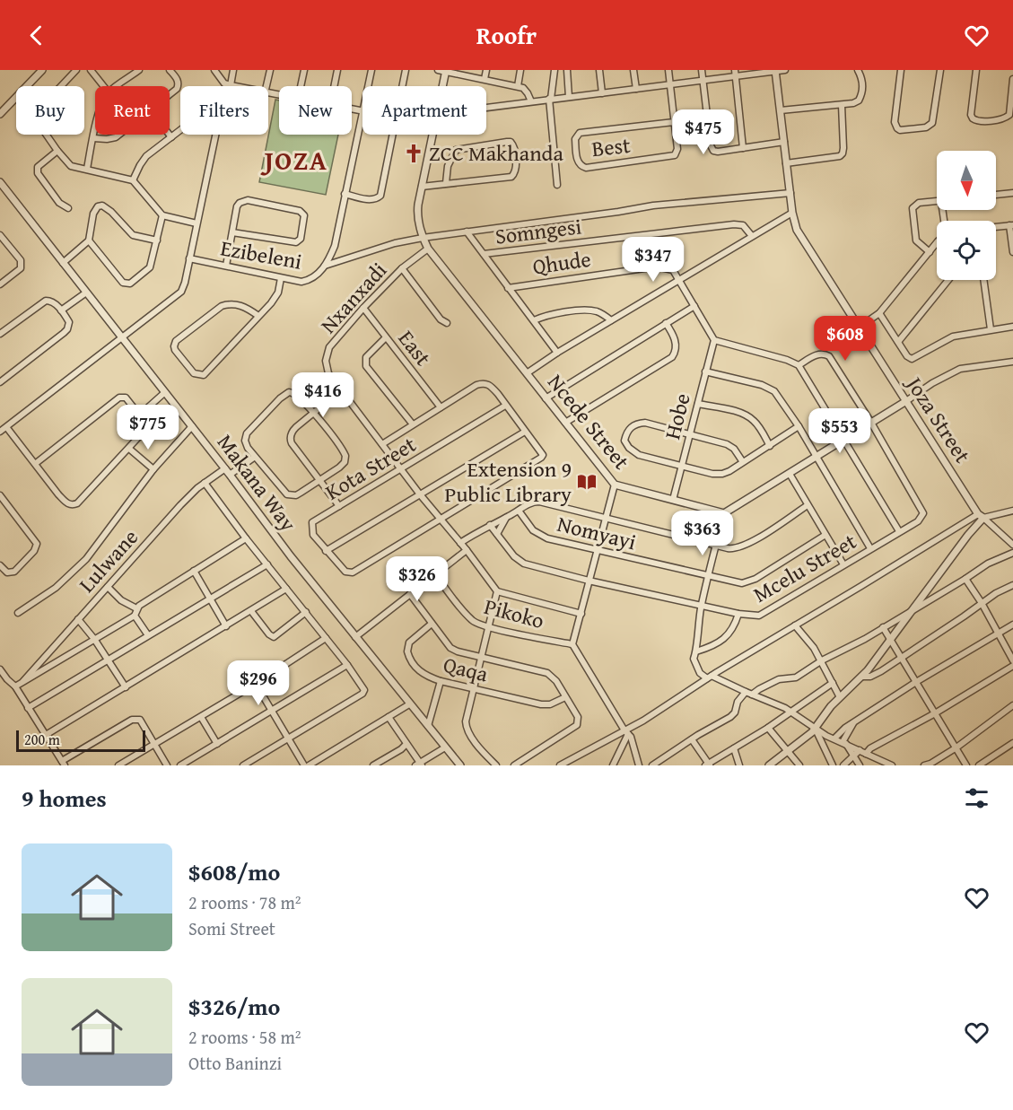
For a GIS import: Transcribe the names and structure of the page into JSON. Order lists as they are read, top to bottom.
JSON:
{
  "streets": {
    "street": [
      "Best",
      "Somngesi",
      "Ezibeleni",
      "Qhude",
      "Nxanxadi",
      "East",
      "Hobe",
      "Joza Street",
      "Ncede Street",
      "Kota Street",
      "Makana Way",
      "Nomyayi",
      "Lulwane",
      "Mcelu Street",
      "Pikoko",
      "Qaqa"
    ]
  },
  "crossings": [
    ["Nxanxadi", "East"],
    ["Nxanxadi", "Ncede Street"],
    ["Nxanxadi", "Kota Street"],
    ["Hobe", "Ncede Street"],
    ["Makana Way", "Lulwane"]
  ],
  "districts": ["JOZA"],
  "places": {
    "church": ["ZCC Makhanda"],
    "library": ["Extension 9 Public Library"]
  },
  "scale_bar": "200 m",
  "north": "bottom",
  "page": {
    "header": "Roofr",
    "chip": [
      "Buy",
      "Rent",
      "Filters",
      "New",
      "Apartment"
    ],
    "price": [
      "$475",
      "$347",
      "$608",
      "$416",
      "$775",
      "$553",
      "$363",
      "$326",
      "$296"
    ],
    "scale": "200 m",
    "heading": "9 homes",
    "list": [
      {
        "name": "$608/mo",
        "note": "2 rooms · 78 m² · Somi Street"
      },
      {
        "name": "$326/mo",
        "note": "2 rooms · 58 m² · Otto Baninzi"
      }
    ]
  }
}
